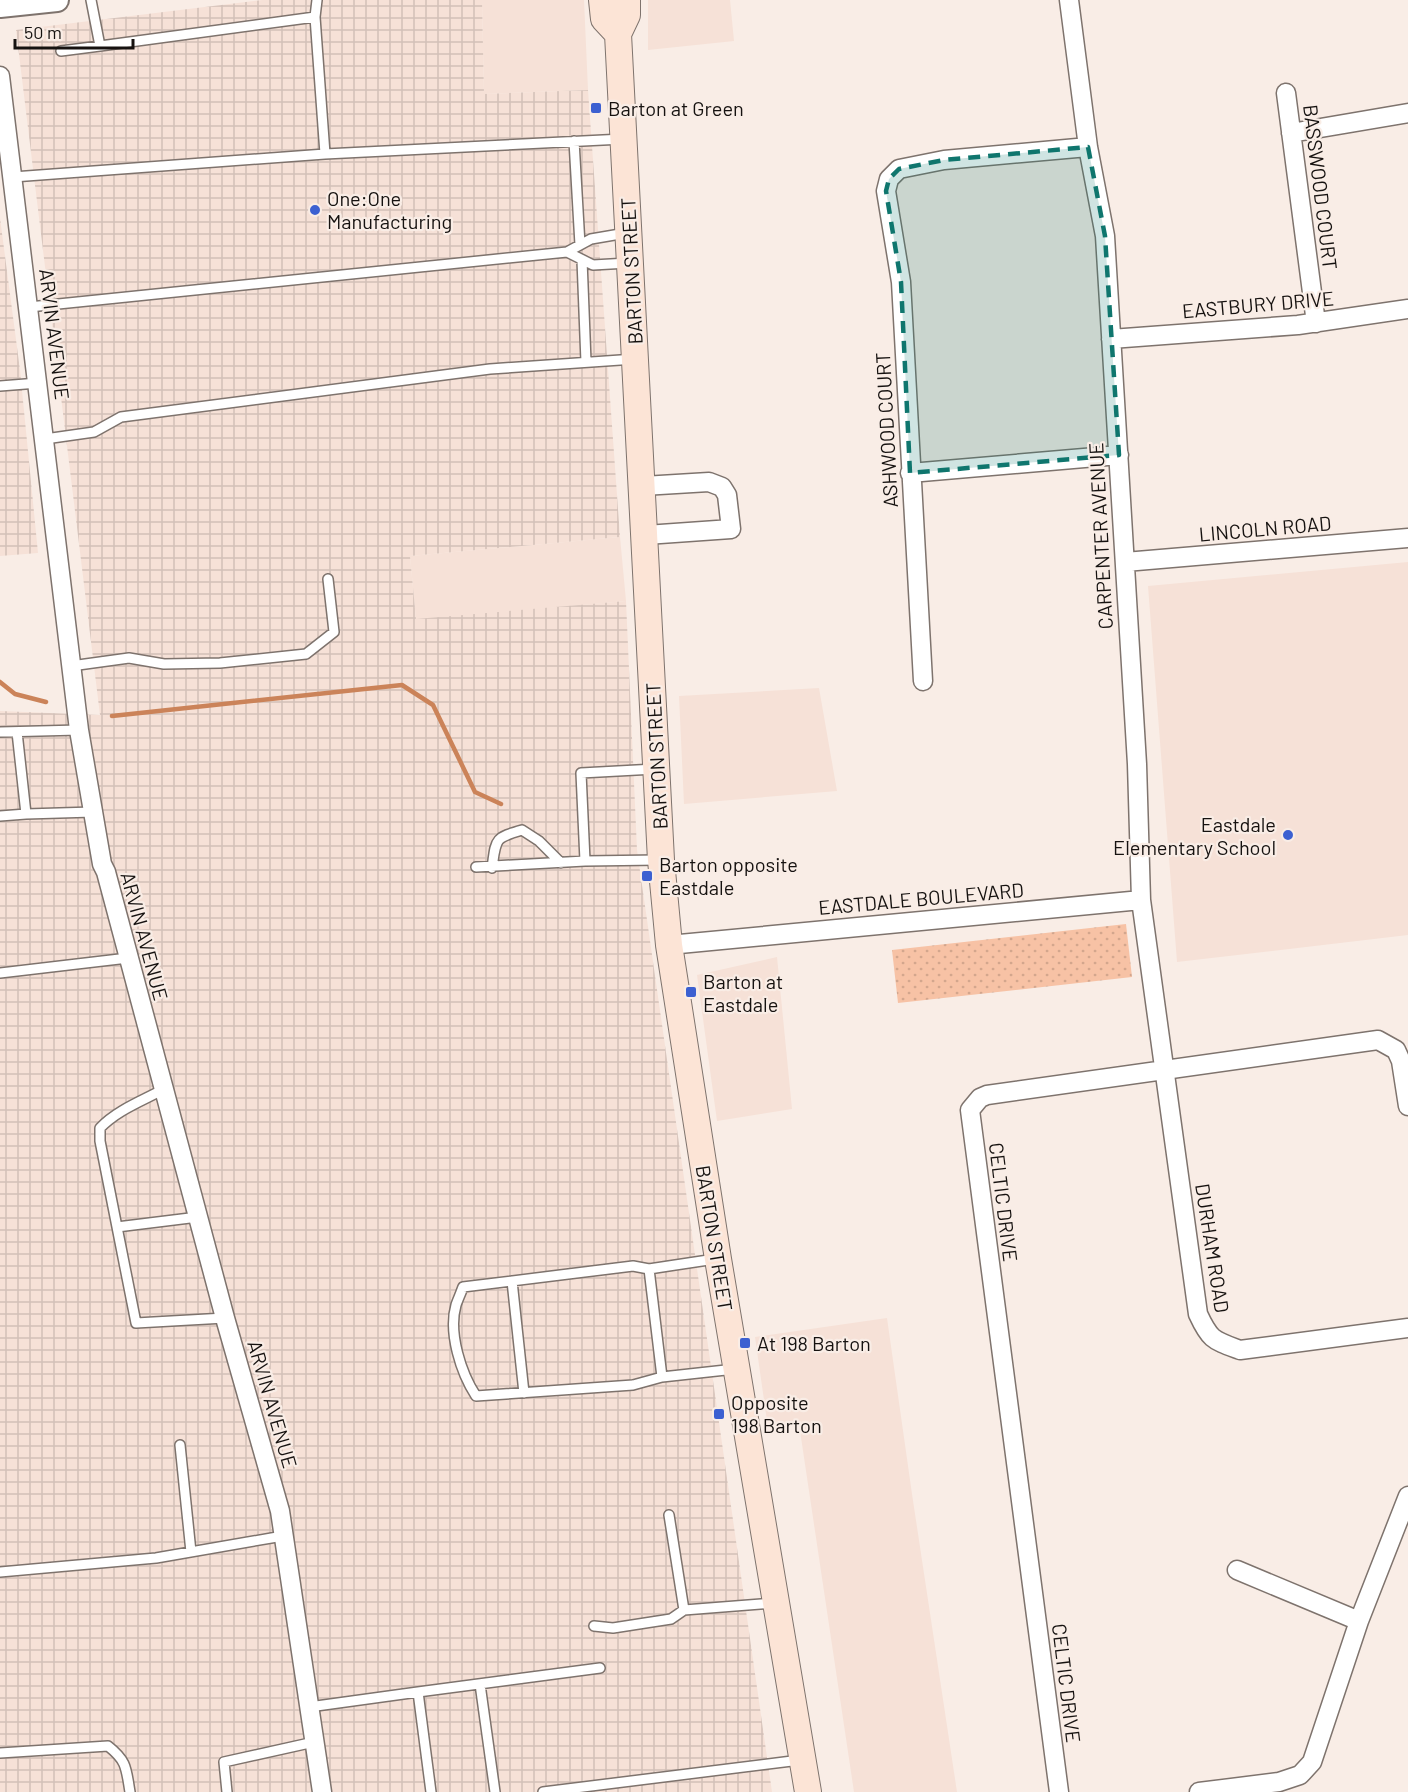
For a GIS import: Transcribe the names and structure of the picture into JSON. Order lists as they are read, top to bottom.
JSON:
{
  "streets": {
    "main road": ["BARTON STREET"],
    "street": [
      "BASSWOOD COURT",
      "EASTBURY DRIVE",
      "ARVIN AVENUE",
      "ASHWOOD COURT",
      "LINCOLN ROAD",
      "CARPENTER AVENUE",
      "EASTDALE BOULEVARD",
      "CELTIC DRIVE",
      "DURHAM ROAD"
    ]
  },
  "crossings": [
    ["BASSWOOD COURT", "EASTBURY DRIVE"],
    ["BARTON STREET", "EASTDALE BOULEVARD"],
    ["EASTBURY DRIVE", "CARPENTER AVENUE"],
    ["ASHWOOD COURT", "CARPENTER AVENUE"],
    ["LINCOLN ROAD", "CARPENTER AVENUE"],
    ["CARPENTER AVENUE", "EASTDALE BOULEVARD"],
    ["CARPENTER AVENUE", "CELTIC DRIVE"],
    ["CARPENTER AVENUE", "DURHAM ROAD"],
    ["CELTIC DRIVE", "DURHAM ROAD"]
  ],
  "places": {
    "transit": [
      "Barton at Green",
      "Barton opposite Eastdale",
      "Barton at Eastdale",
      "At 198 Barton",
      "Opposite 198 Barton"
    ],
    "other": ["One:One Manufacturing", "Eastdale Elementary School"]
  },
  "scale_bar": "50 m"
}
